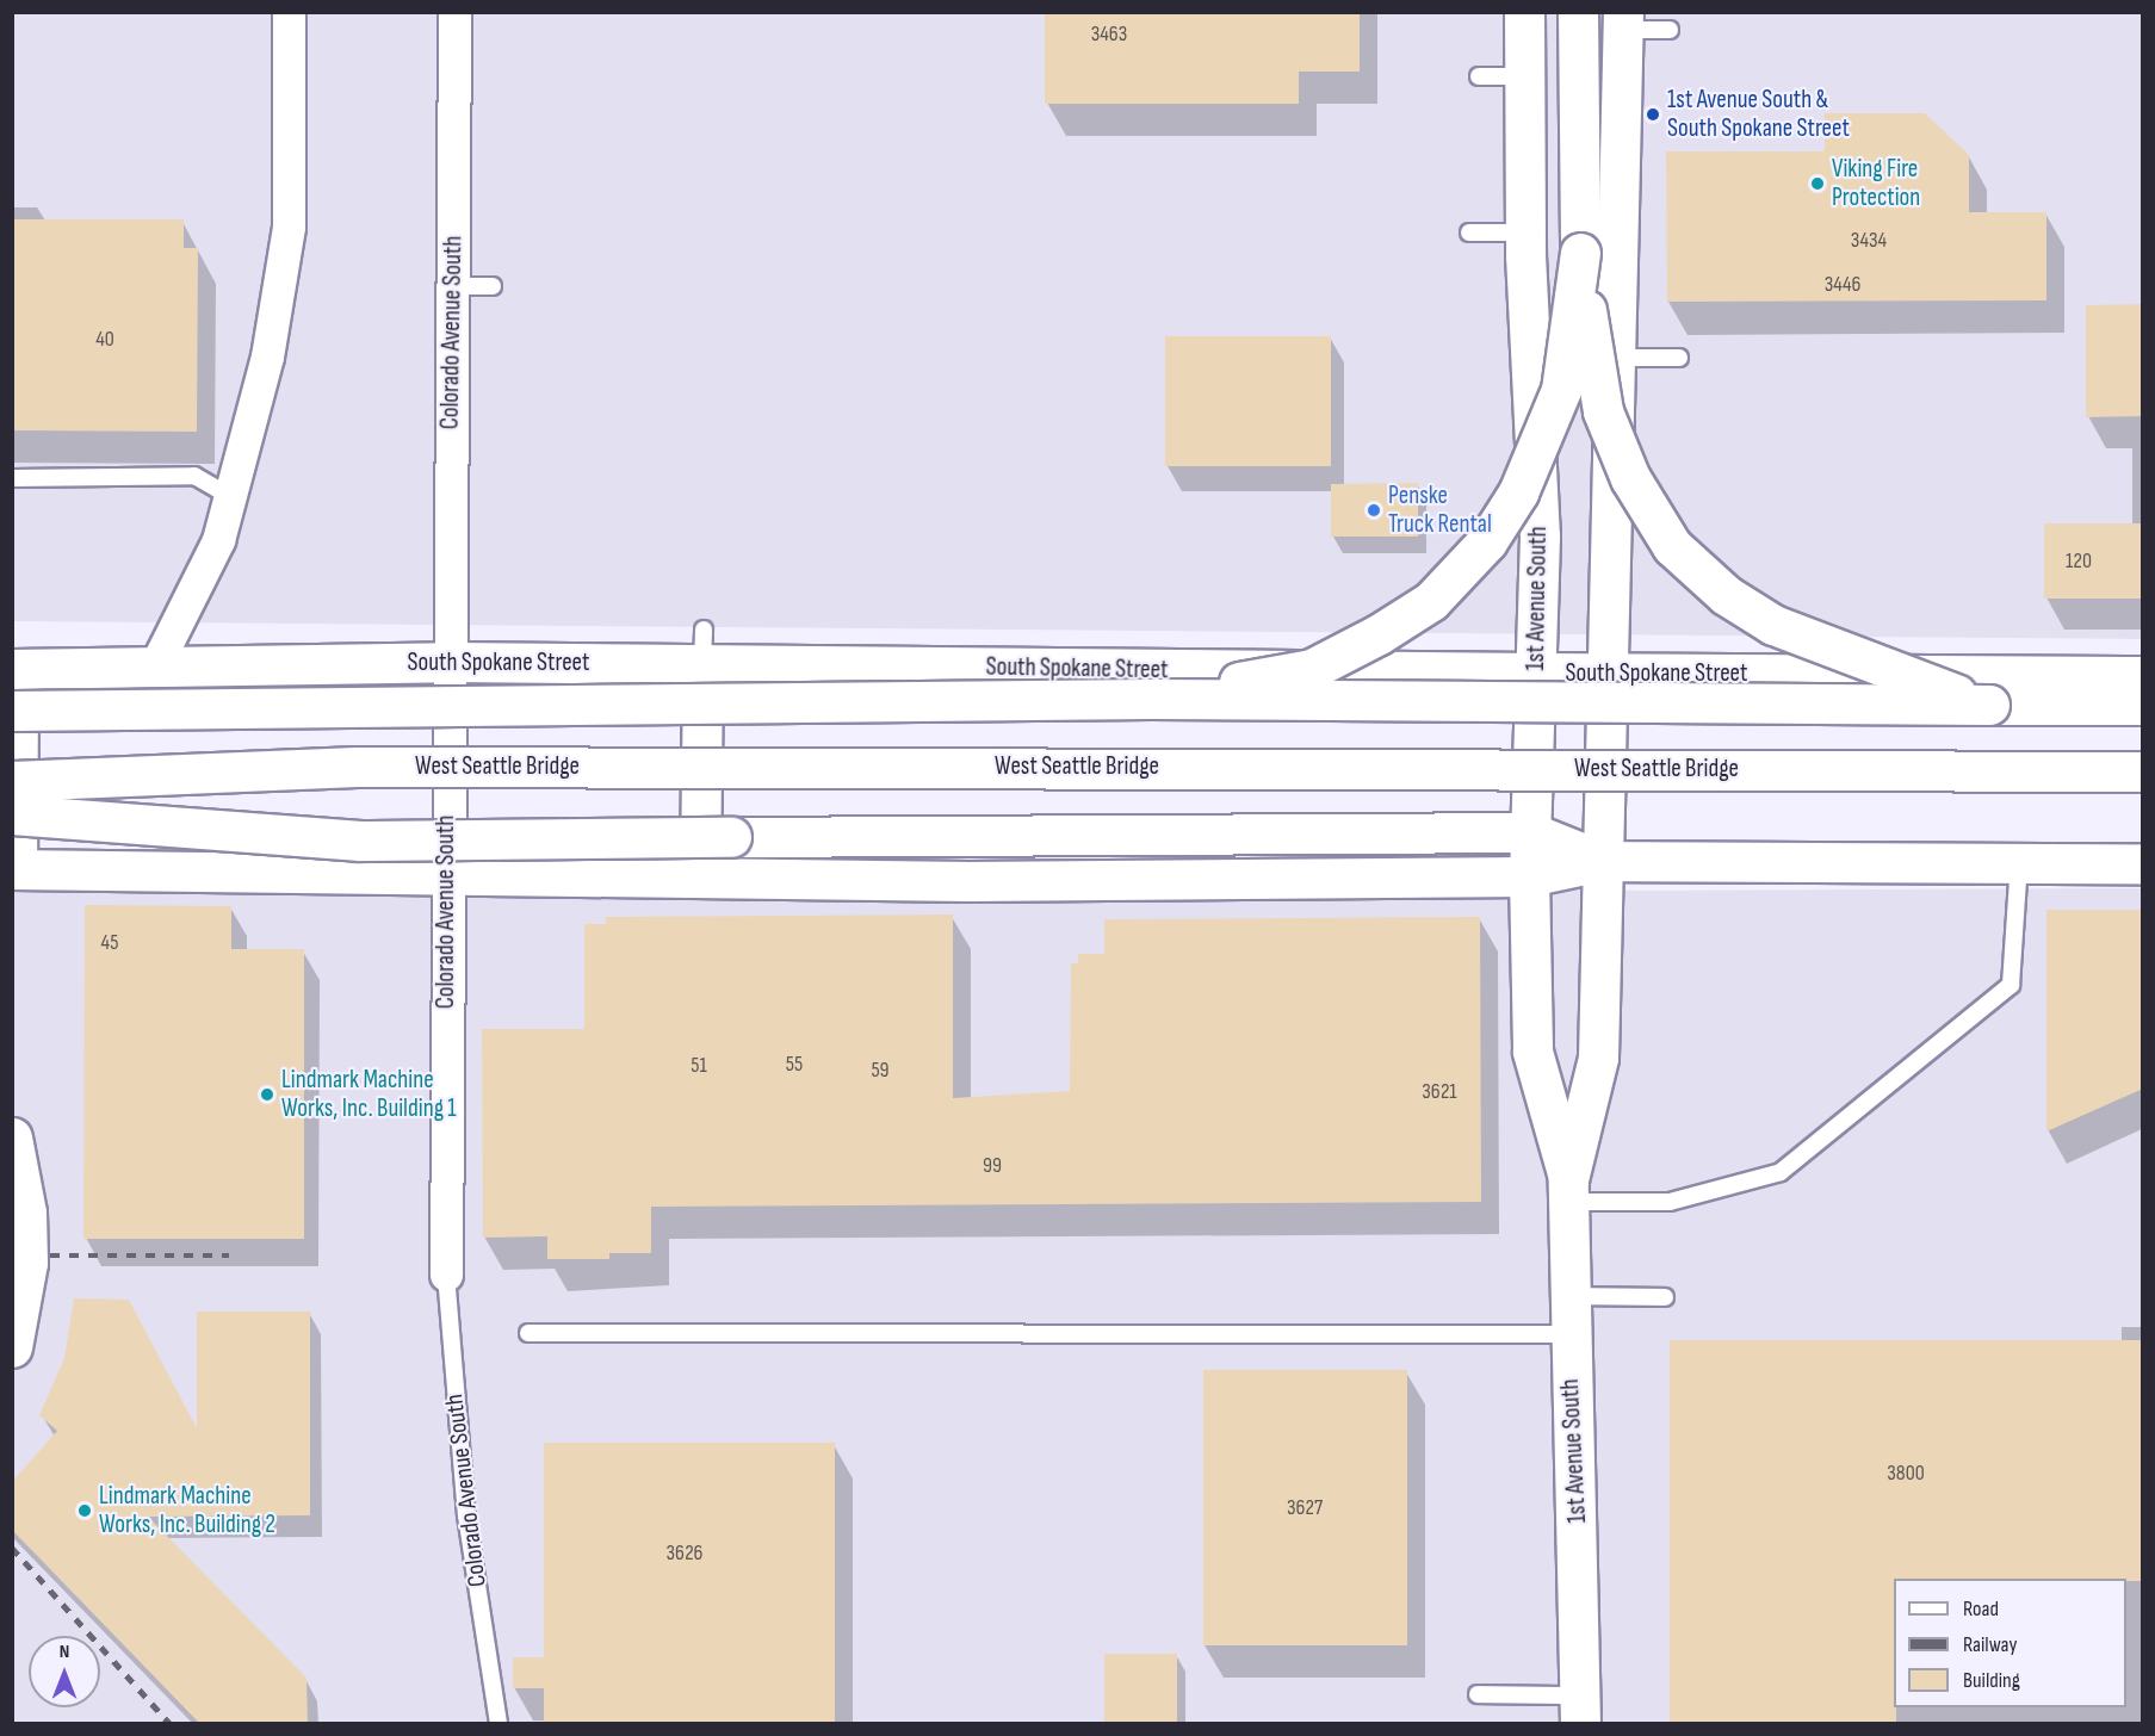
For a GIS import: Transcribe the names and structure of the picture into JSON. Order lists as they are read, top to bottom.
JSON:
{
  "streets": {
    "main road": ["1st Avenue South", "South Spokane Street", "West Seattle Bridge"],
    "street": ["Colorado Avenue South"]
  },
  "crossings": [
    ["Colorado Avenue South", "South Spokane Street"],
    ["1st Avenue South", "South Spokane Street"]
  ],
  "places": [
    "1st Avenue South & South Spokane Street",
    "Viking Fire Protection",
    "Penske Truck Rental",
    "Lindmark Machine Works, Inc. Building 1",
    "Lindmark Machine Works, Inc. Building 2"
  ],
  "house_numbers": [
    "3463",
    "3434",
    "3446",
    "40",
    "120",
    "45",
    "55",
    "51",
    "59",
    "3621",
    "99",
    "3800",
    "3627",
    "3626"
  ],
  "legend": ["Road", "Railway", "Building"],
  "north": "top"
}
